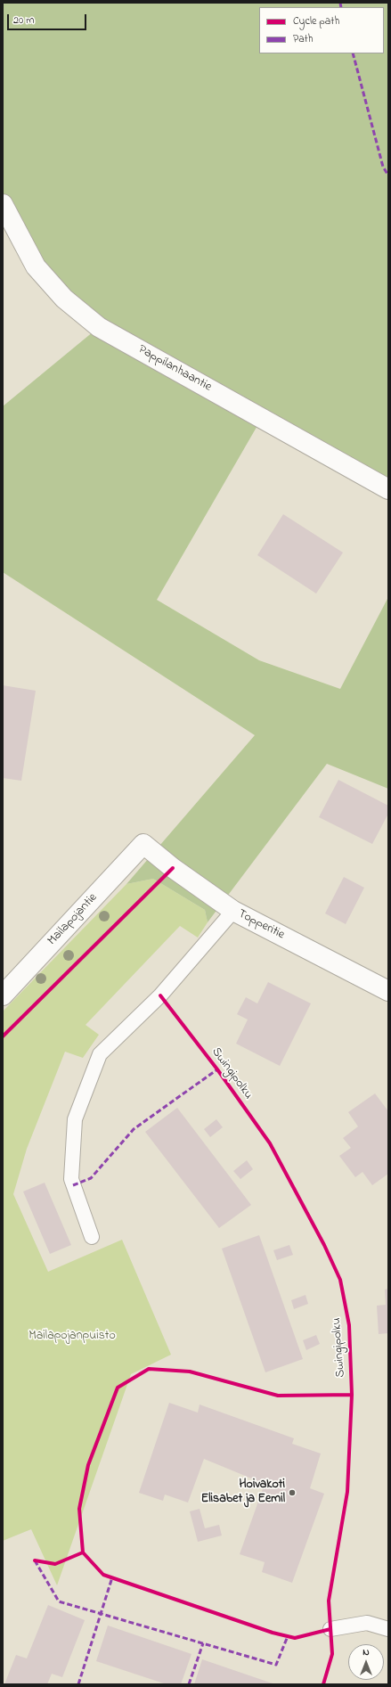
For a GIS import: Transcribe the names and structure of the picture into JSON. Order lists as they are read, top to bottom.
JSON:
{
  "streets": {
    "street": ["Pappilanhaantie", "Mailapojantie", "Topperitie"],
    "cycle path": ["Swingipolku"]
  },
  "crossings": [
    ["Mailapojantie", "Topperitie"]
  ],
  "parks": ["Mailapojanpuisto"],
  "places": ["Hoivakoti Elisabet ja Eemil"],
  "legend": ["Cycle path", "Path"],
  "scale_bar": "20 m",
  "north": "top"
}
